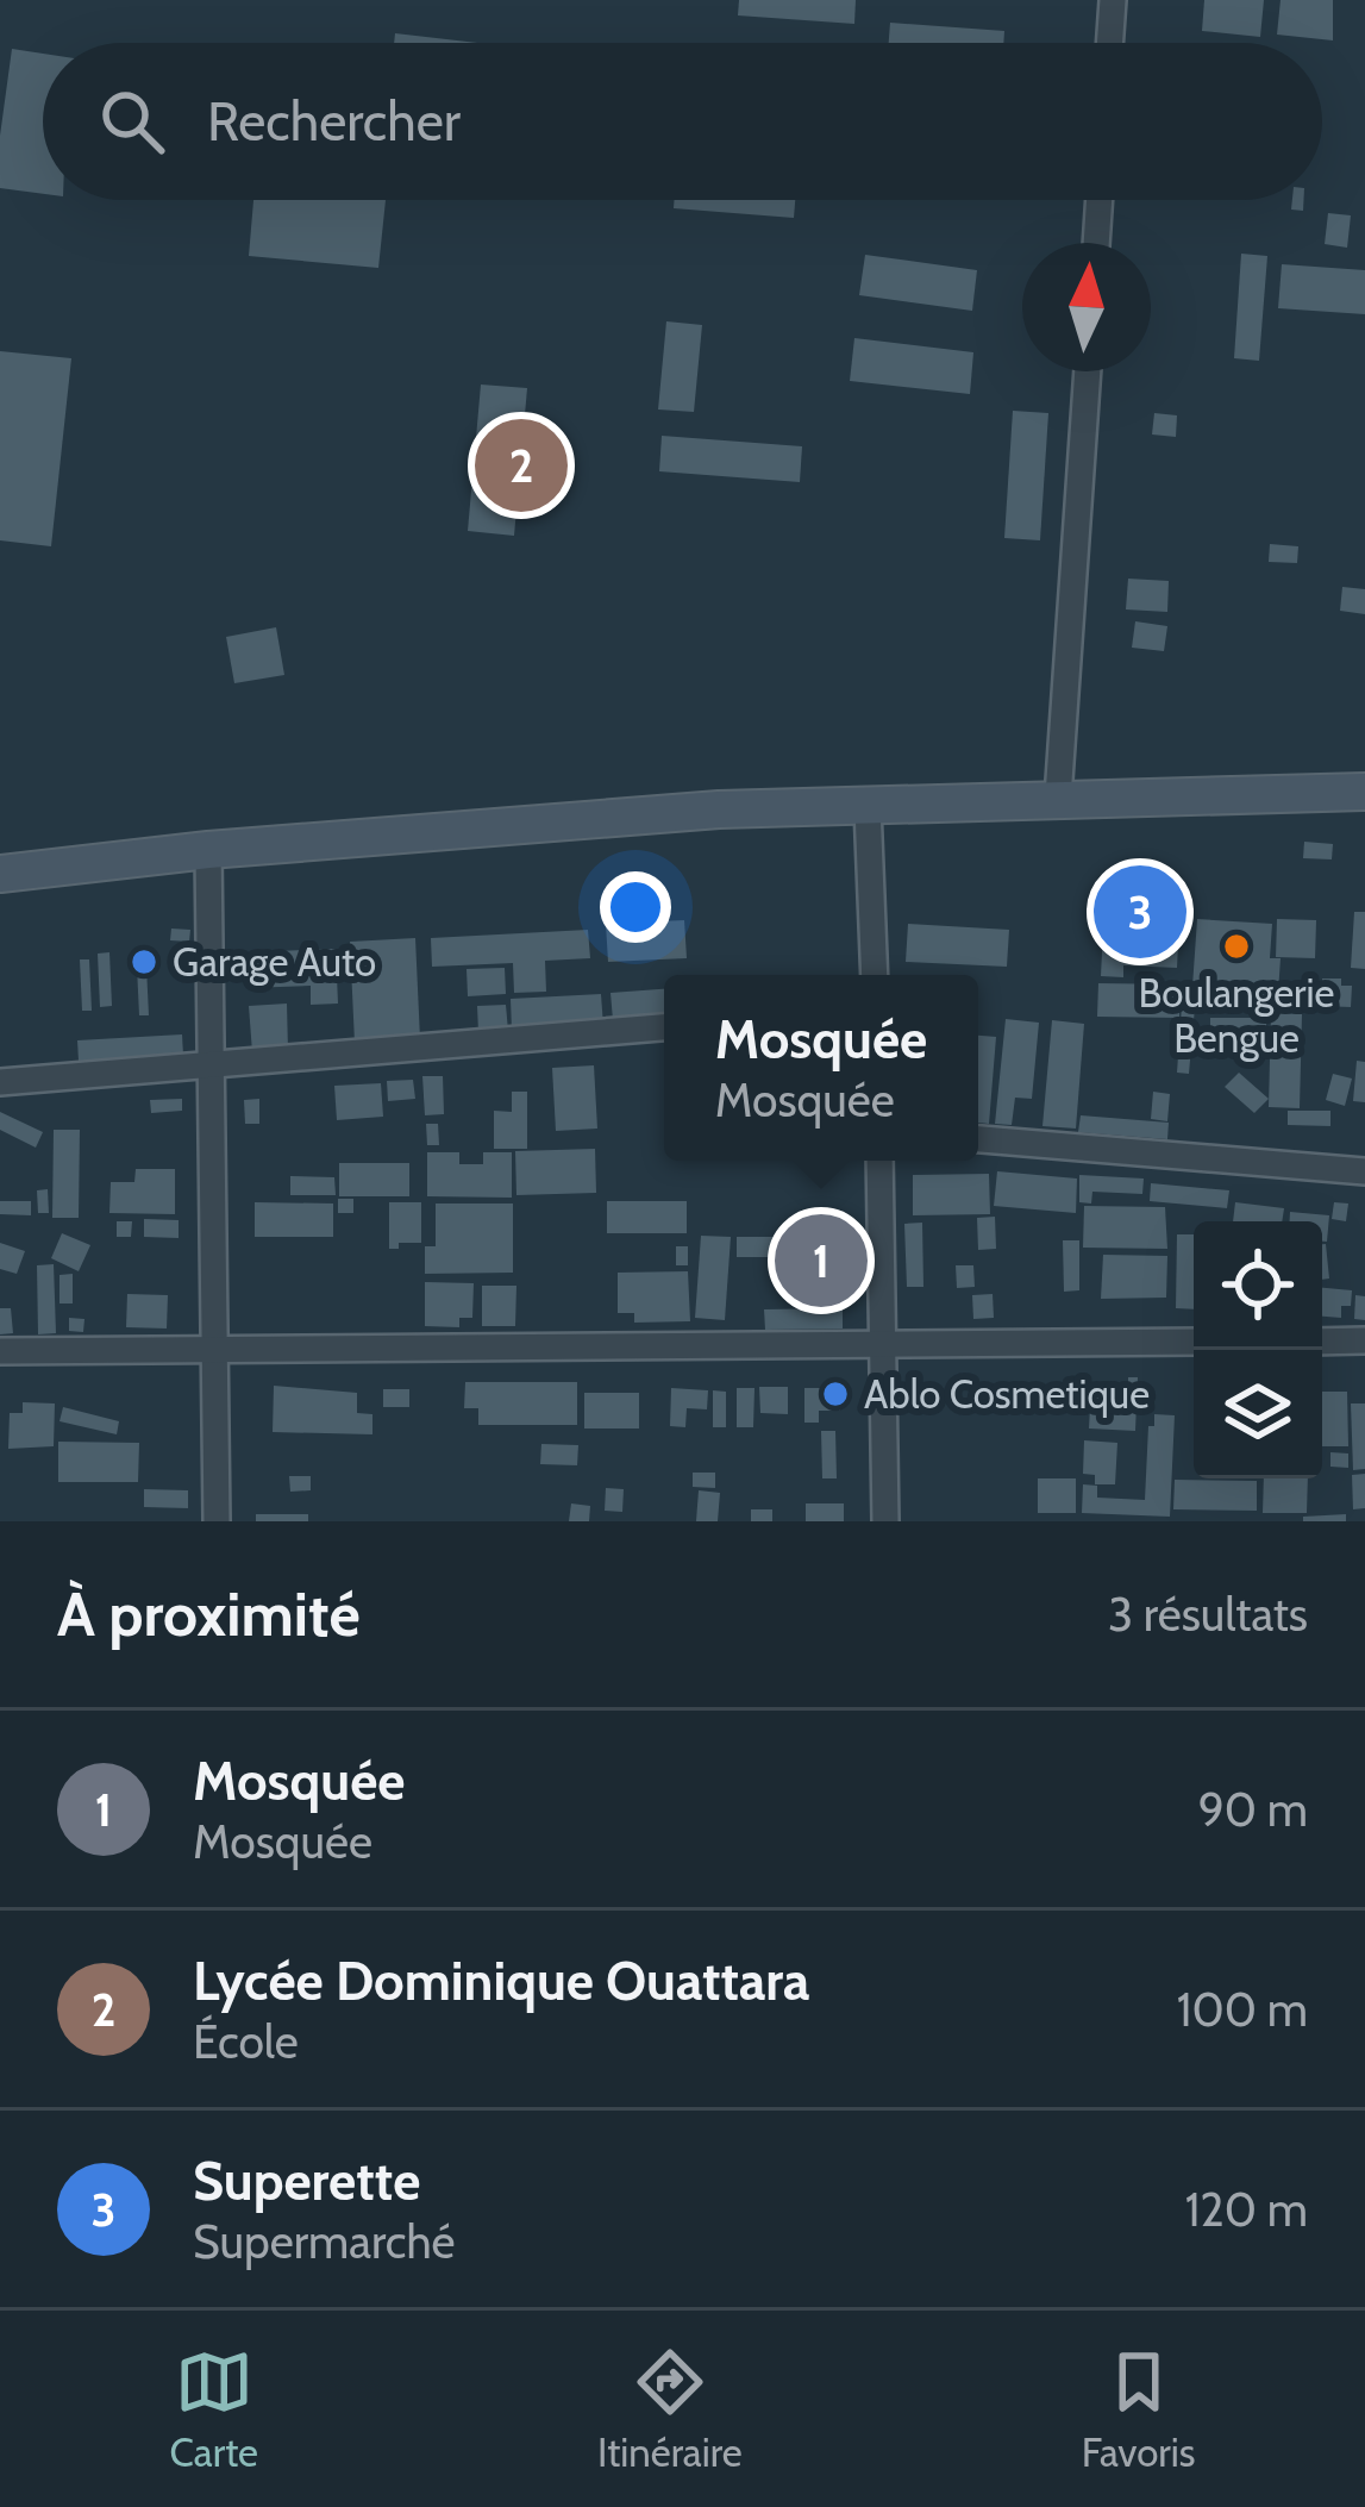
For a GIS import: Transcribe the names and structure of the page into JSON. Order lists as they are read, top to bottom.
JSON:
{
  "places": ["Boulangerie Bengue", "Garage Auto", "Ablo Cosmetique"],
  "north": "top",
  "page": {
    "search": "Rechercher",
    "pins": ["2", "3", "1"],
    "popup": ["Mosquée", "Mosquée"],
    "heading": ["À proximité", "3 résultats"],
    "list": [
      {
        "mark": "1",
        "name": "Mosquée",
        "note": "Mosquée",
        "value": "90 m"
      },
      {
        "mark": "2",
        "name": "Lycée Dominique Ouattara",
        "note": "École",
        "value": "100 m"
      },
      {
        "mark": "3",
        "name": "Superette",
        "note": "Supermarché",
        "value": "120 m"
      }
    ],
    "nav": ["Carte", "Itinéraire", "Favoris"]
  }
}
